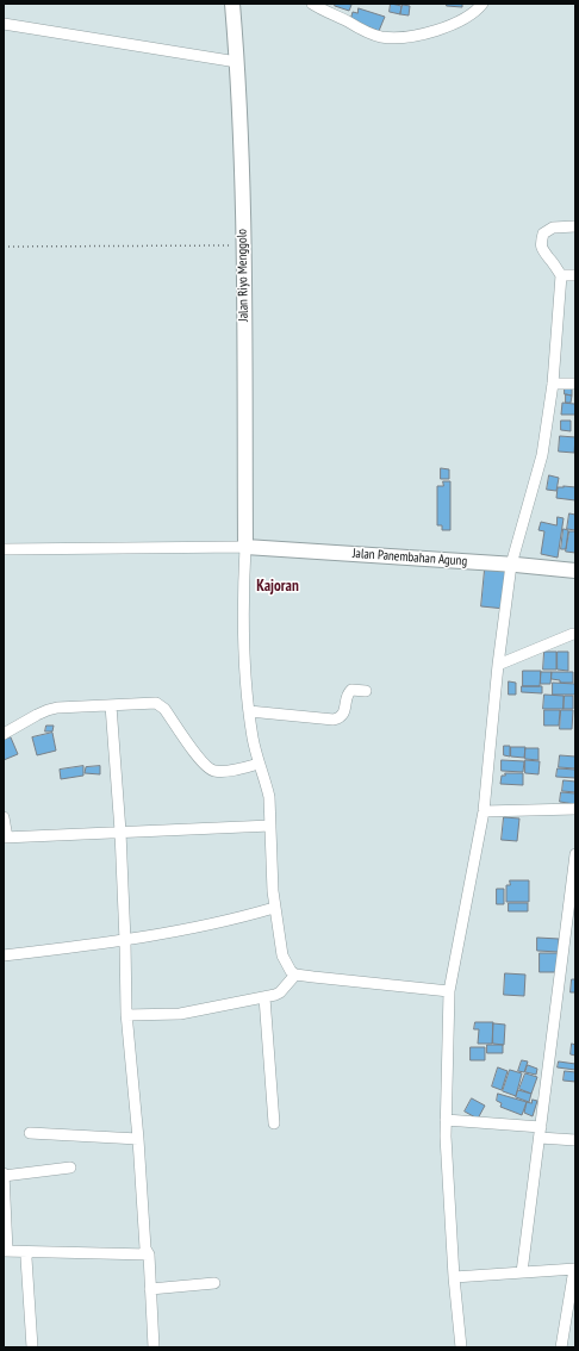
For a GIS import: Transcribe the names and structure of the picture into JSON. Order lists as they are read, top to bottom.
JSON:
{
  "streets": {
    "street": ["Jalan Riyo Menggolo", "Jalan Panembahan Agung"]
  },
  "crossings": [
    ["Jalan Riyo Menggolo", "Jalan Panembahan Agung"]
  ],
  "districts": ["Kajoran"]
}
